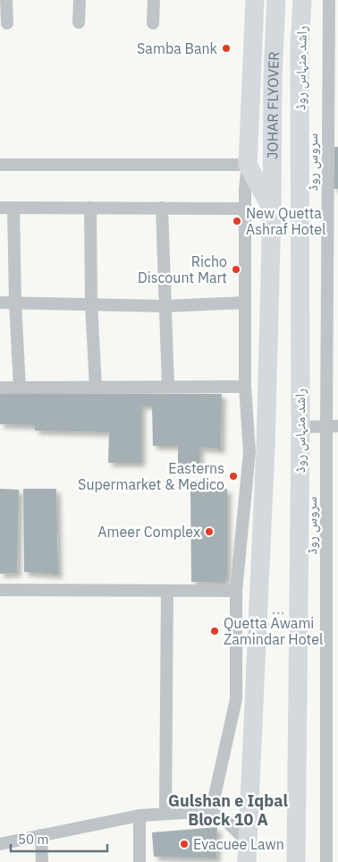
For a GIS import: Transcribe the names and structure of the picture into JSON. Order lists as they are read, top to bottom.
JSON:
{
  "streets": {
    "main road": ["راشد منہاس روڈ", "JOHAR FLYOVER"],
    "street": ["سروس روڈ"]
  },
  "districts": ["Gulshan e Iqbal Block 10 A"],
  "places": [
    "Samba Bank",
    "New Quetta Ashraf Hotel",
    "Richo Discount Mart",
    "Easterns Supermarket & Medico",
    "Ameer Complex",
    "Quetta Awami Zamindar Hotel",
    "Evacuee Lawn"
  ],
  "scale_bar": "50 m"
}
